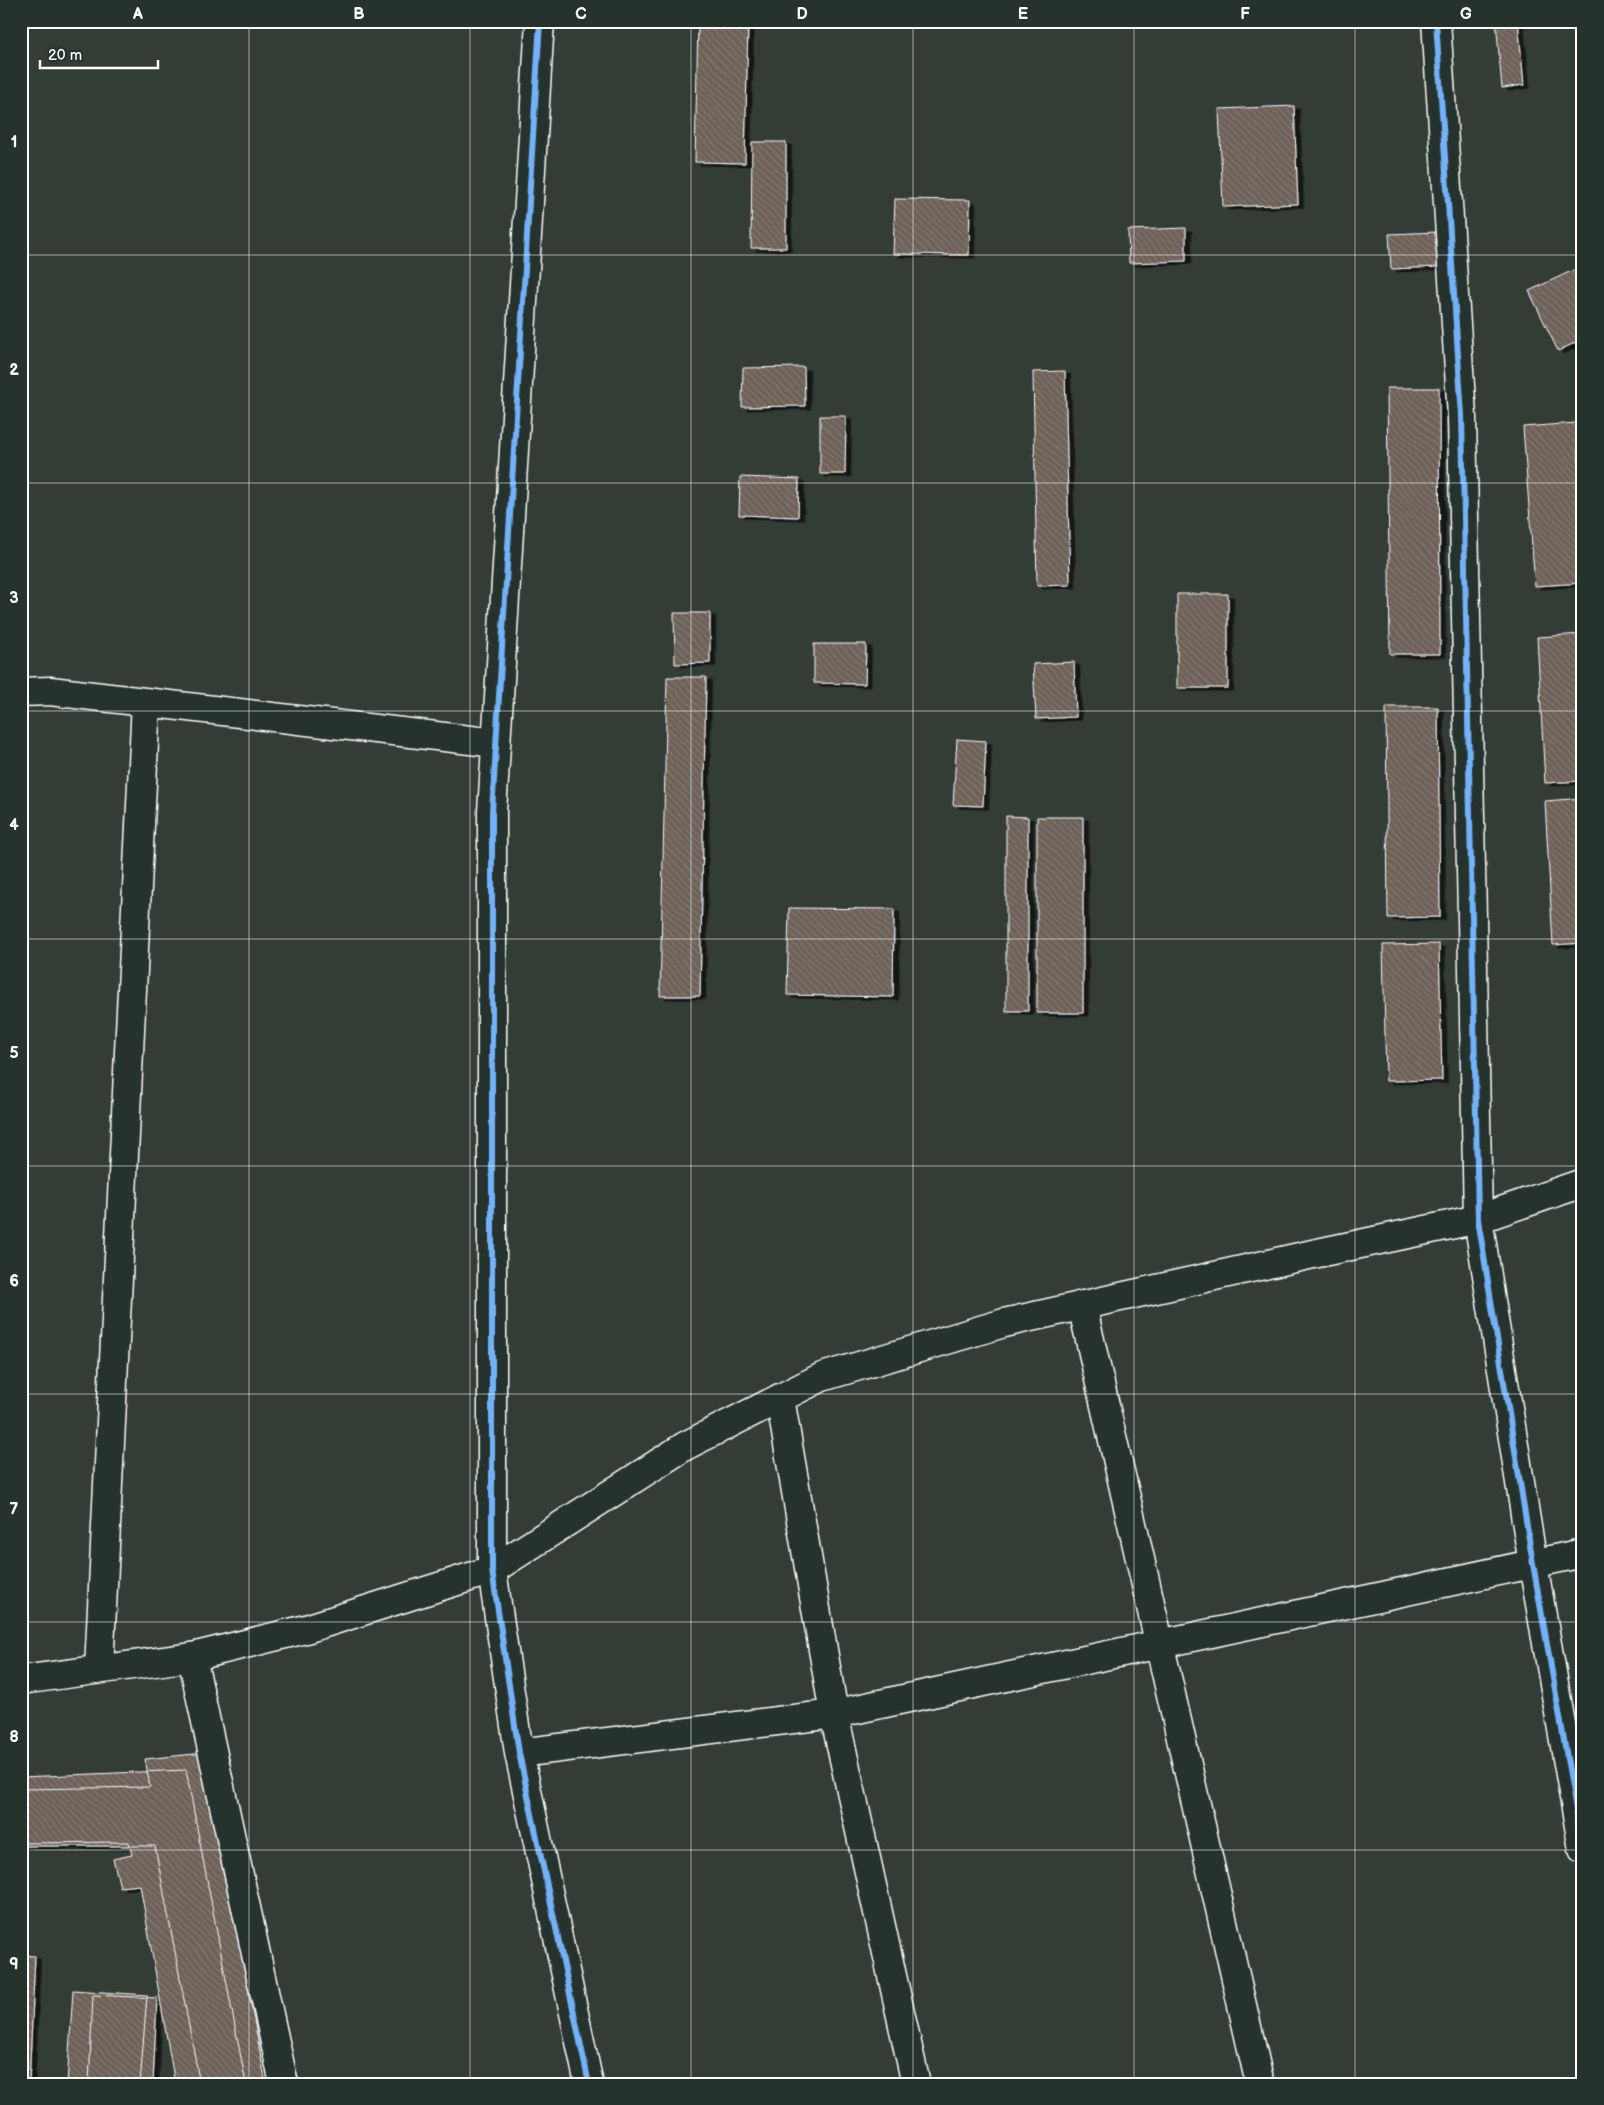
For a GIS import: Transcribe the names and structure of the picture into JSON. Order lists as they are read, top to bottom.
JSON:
{
  "scale_bar": "20 m",
  "grid": {
    "columns": [
      "A",
      "B",
      "C",
      "D",
      "E",
      "F",
      "G"
    ],
    "rows": [
      "1",
      "2",
      "3",
      "4",
      "5",
      "6",
      "7",
      "8",
      "9"
    ]
  }
}
